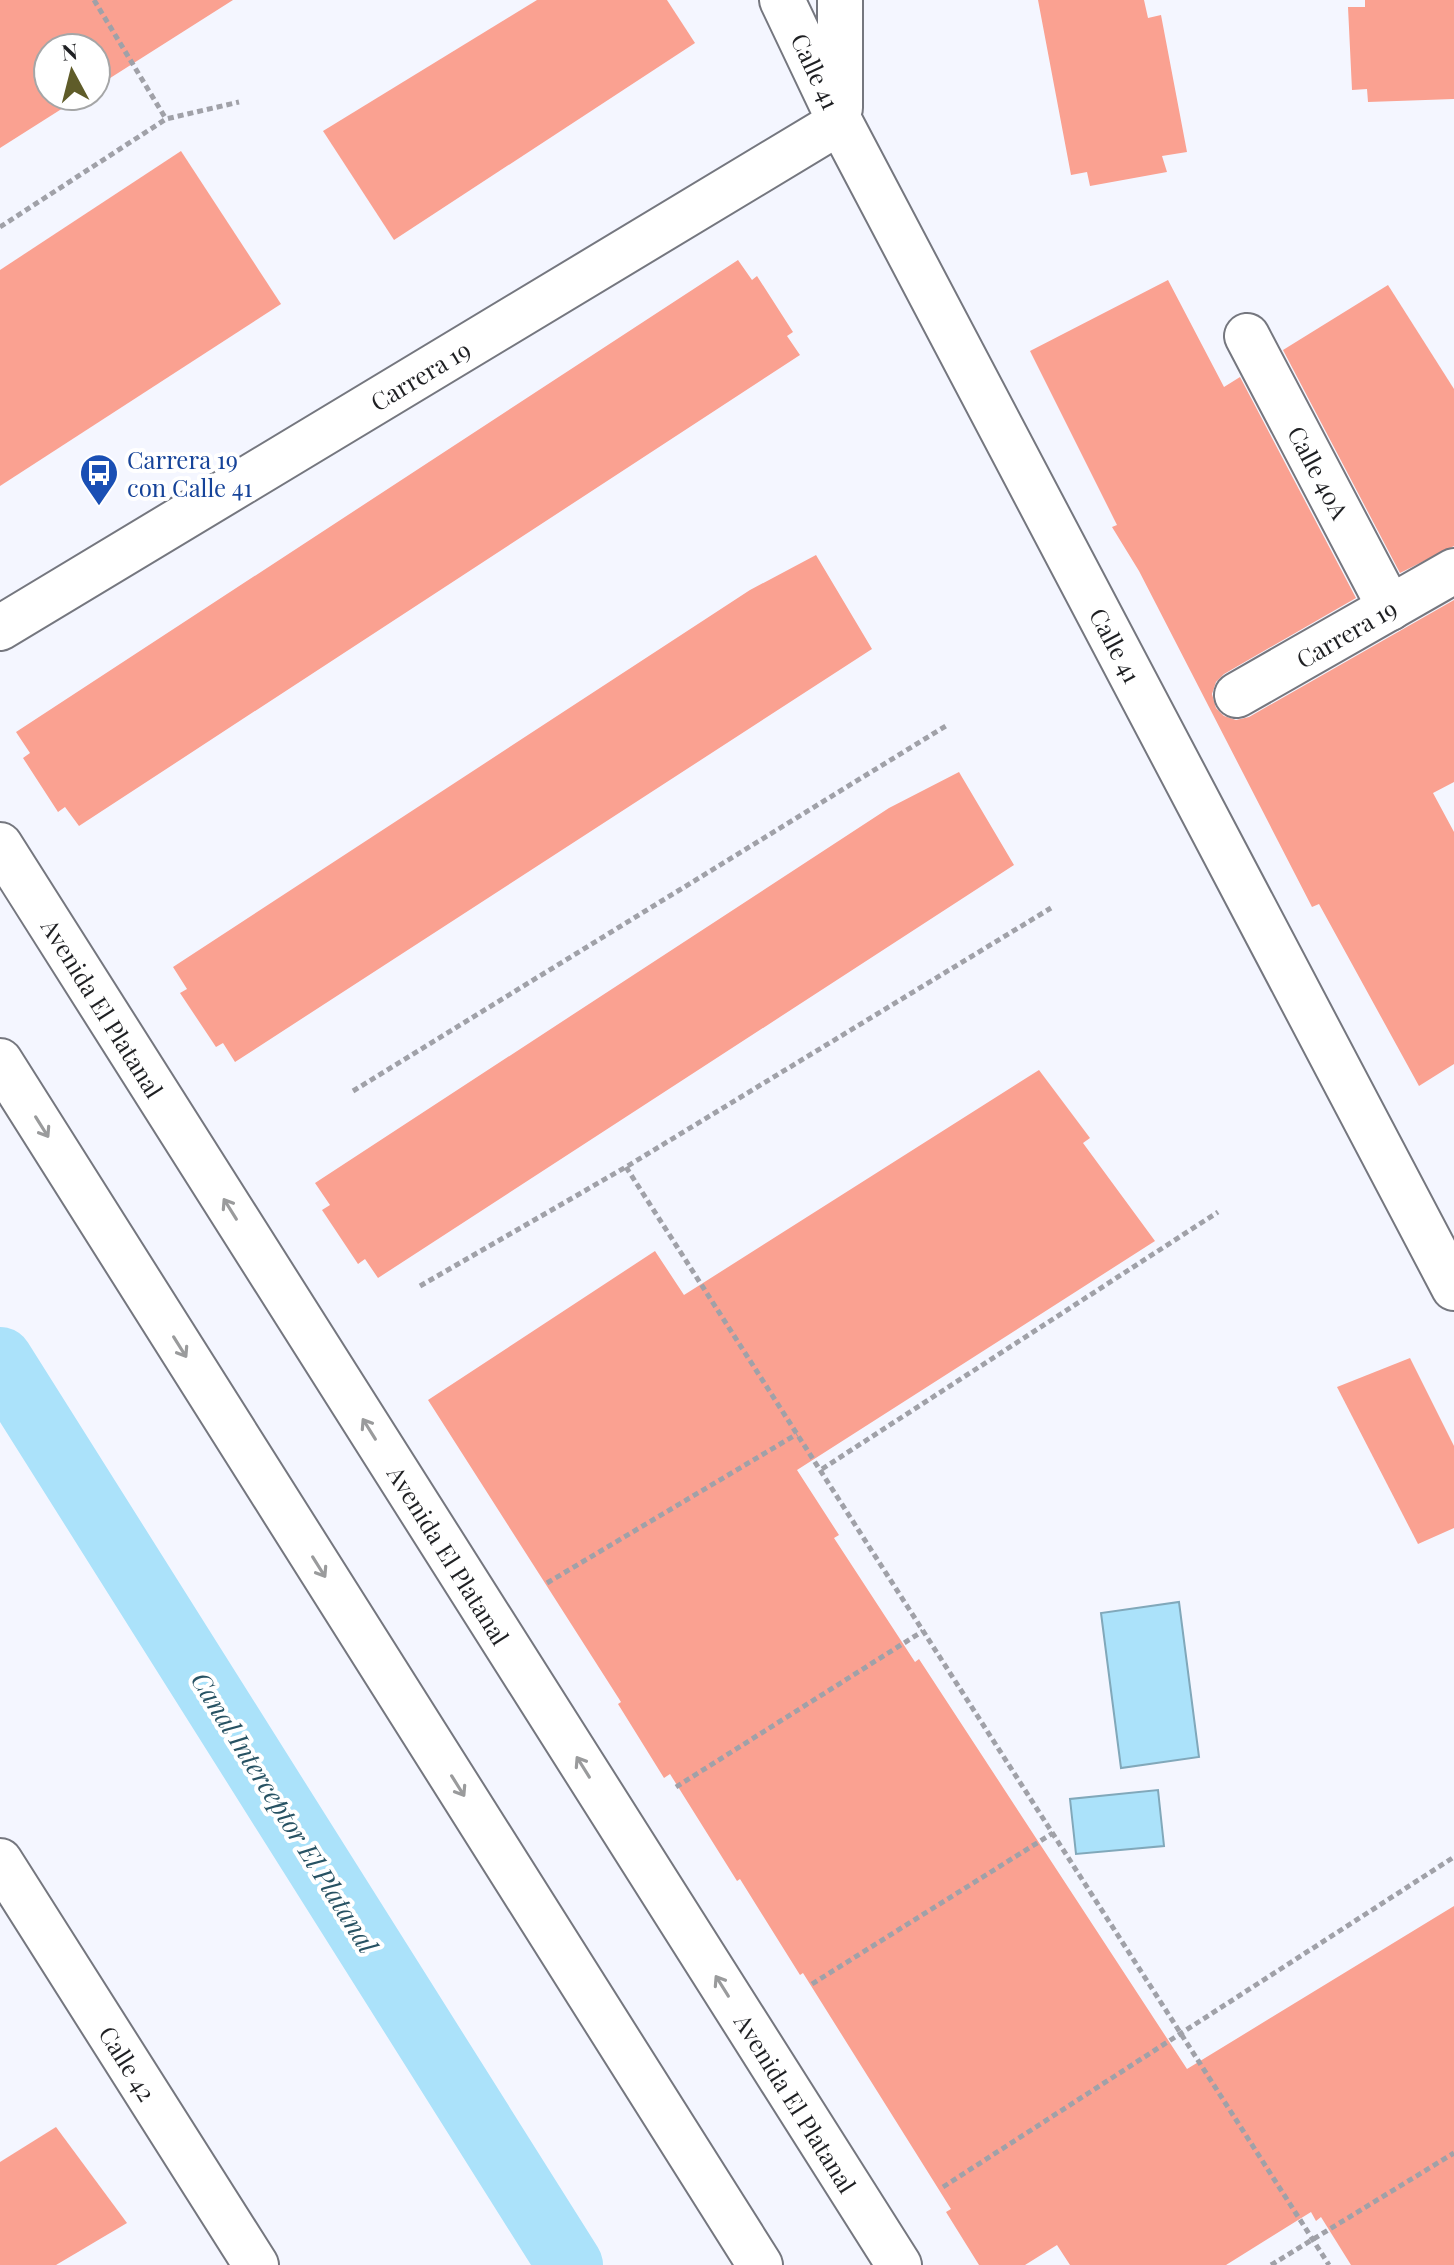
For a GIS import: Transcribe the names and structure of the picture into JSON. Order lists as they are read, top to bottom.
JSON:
{
  "streets": {
    "street": [
      "Calle 41",
      "Carrera 19",
      "Calle 40A",
      "Avenida El Platanal",
      "Calle 42"
    ]
  },
  "crossings": [
    ["Calle 41", "Carrera 19"],
    ["Carrera 19", "Calle 40A"]
  ],
  "water": ["Canal Interceptor El Platanal"],
  "places": {
    "bus stop": ["Carrera 19 con Calle 41"]
  },
  "north": "top"
}
